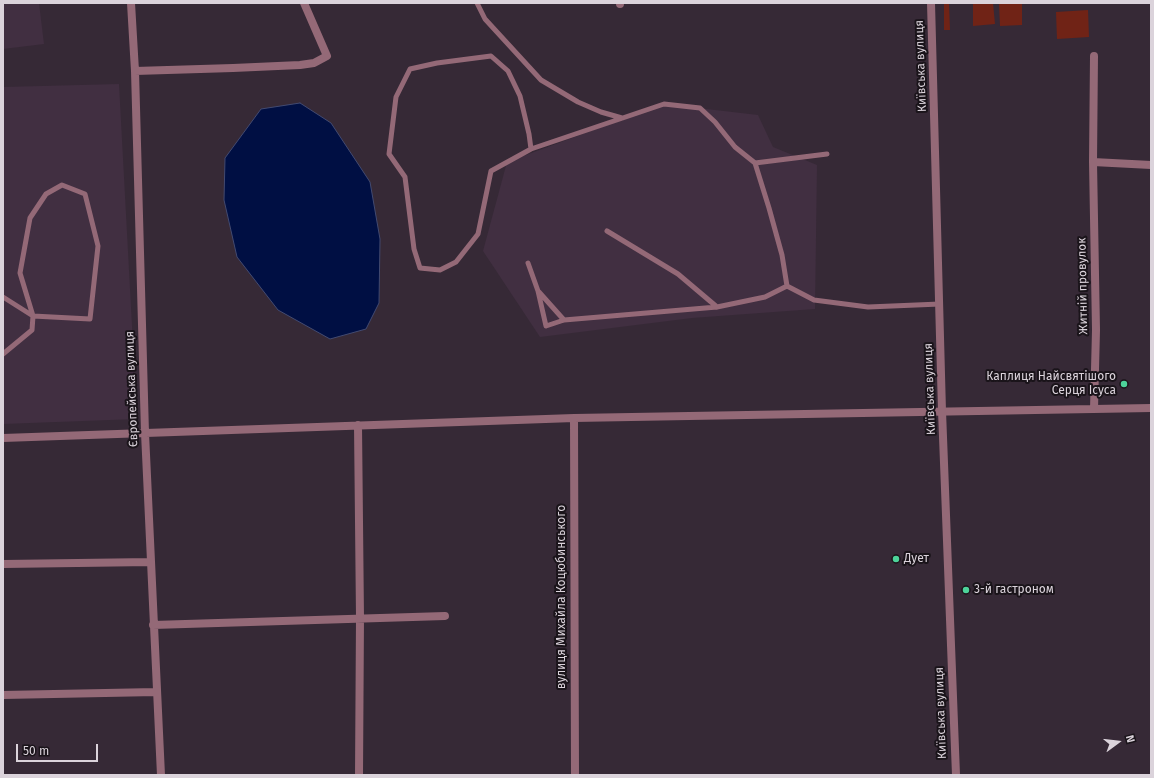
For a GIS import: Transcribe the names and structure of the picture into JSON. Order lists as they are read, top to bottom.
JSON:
{
  "streets": {
    "street": [
      "Київська вулиця",
      "Житній провулок",
      "Європейська вулиця",
      "вулиця Михайла Коцюбинського"
    ]
  },
  "places": ["Каплиця Найсвятішого Серця Ісуса", "Дует", "3-й гастроном"],
  "scale_bar": "50 m",
  "north": "right"
}
